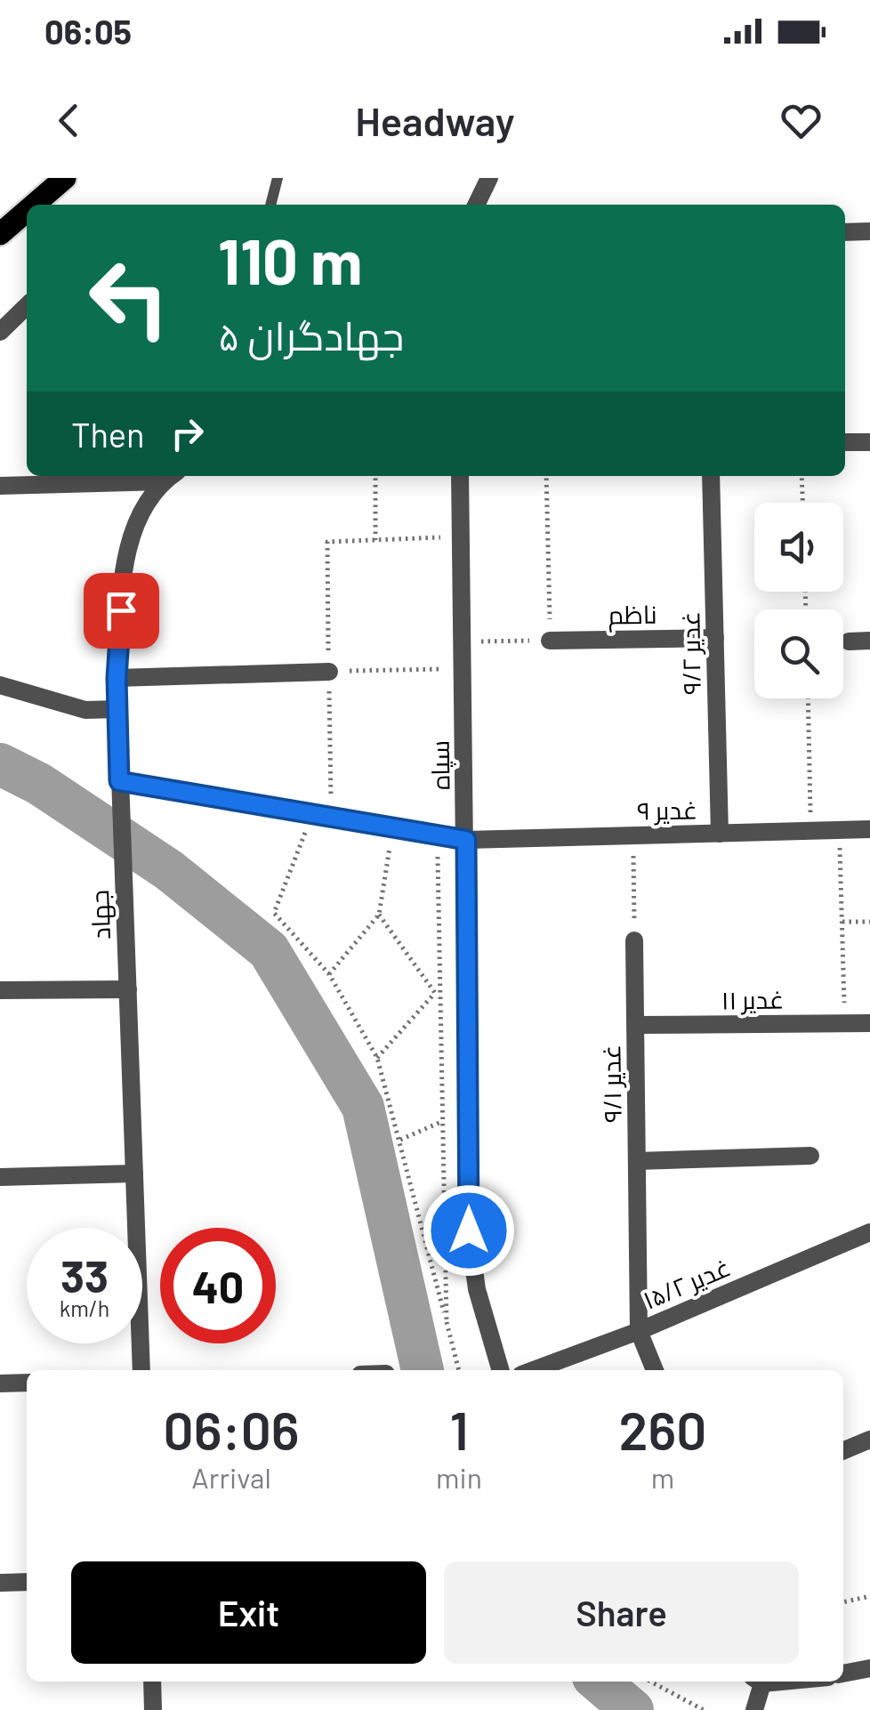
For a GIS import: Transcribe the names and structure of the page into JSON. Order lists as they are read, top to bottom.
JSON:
{
  "streets": {
    "street": [
      "ناظم",
      "غدیر ۹/۲",
      "سپاه",
      "غدیر ۹",
      "جهاد",
      "غدیر ۱۱",
      "غدیر ۹/۱",
      "غدیر ۱۵/۲"
    ]
  },
  "crossings": [
    ["ناظم", "غدیر ۹/۲"],
    ["غدیر ۹/۲", "غدیر ۹"],
    ["سپاه", "غدیر ۹"],
    ["غدیر ۹", "جهاد"],
    ["غدیر ۱۱", "غدیر ۹/۱"],
    ["غدیر ۹/۱", "غدیر ۱۵/۲"]
  ],
  "page": {
    "status": "06:05",
    "header": "Headway",
    "turn": ["110 m", "جهادگران ۵"],
    "then": "Then",
    "speed": "33 km/h",
    "limit": "40",
    "eta": [
      "06:06",
      "Arrival",
      "1",
      "min",
      "260",
      "m"
    ],
    "buttons": ["Exit", "Share"]
  }
}
